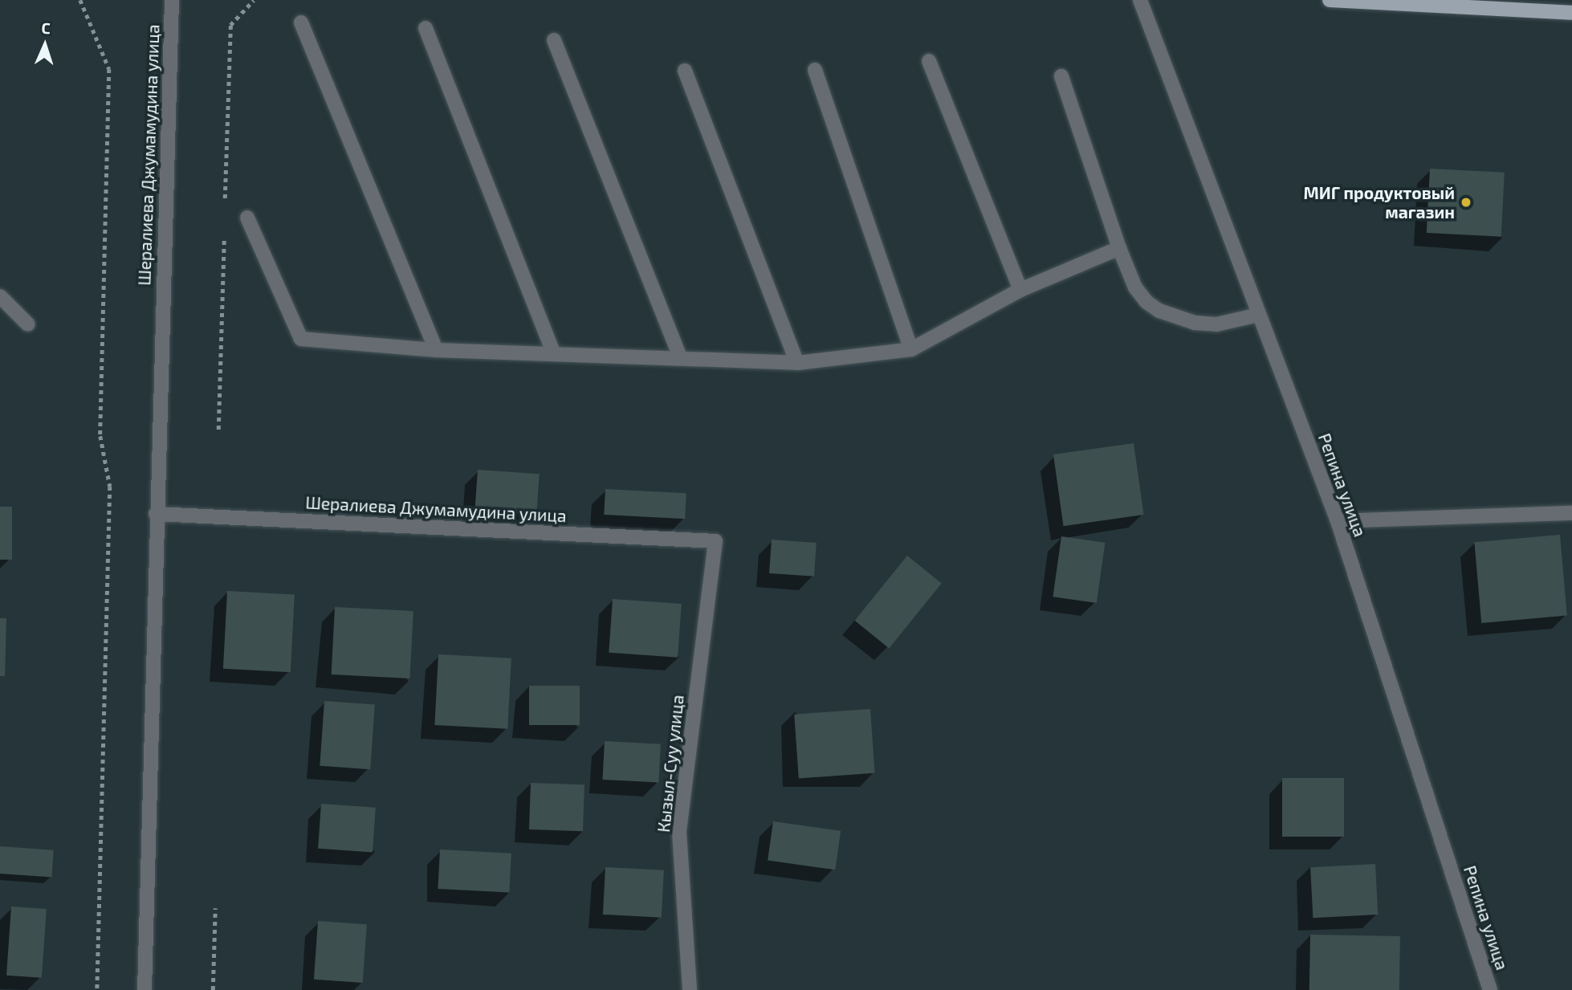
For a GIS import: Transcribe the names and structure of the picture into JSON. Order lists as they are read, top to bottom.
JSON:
{
  "streets": {
    "street": ["Шералиева Джумамудина улица", "Репина улица", "Кызыл-Суу улица"]
  },
  "crossings": [
    ["Шералиева Джумамудина улица", "Кызыл-Суу улица"]
  ],
  "places": ["МИГ продуктовый магазин"],
  "north": "top"
}
